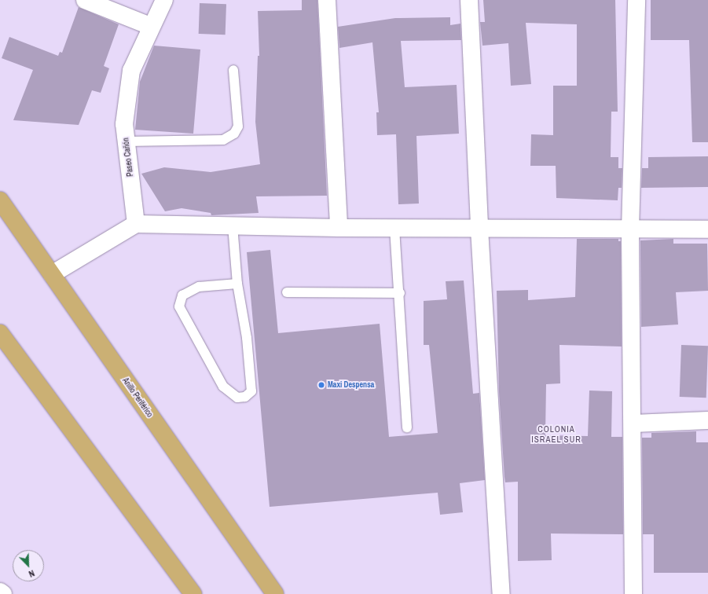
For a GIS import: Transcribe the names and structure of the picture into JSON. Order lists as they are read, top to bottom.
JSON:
{
  "streets": {
    "highway": ["Anillo Periférico"],
    "street": ["Paseo Cañón"]
  },
  "districts": ["COLONIA ISRAEL SUR"],
  "places": ["Maxi Despensa"],
  "north": "bottom right"
}
